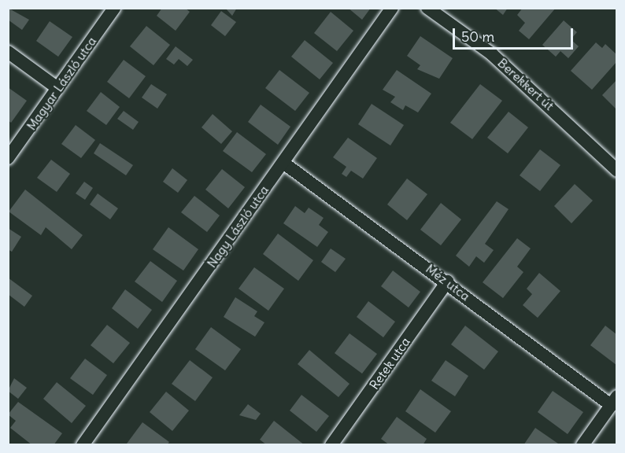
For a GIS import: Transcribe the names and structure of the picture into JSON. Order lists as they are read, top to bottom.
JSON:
{
  "streets": {
    "street": [
      "Magyar László utca",
      "Berekkert út",
      "Nagy László utca",
      "Méz utca",
      "Retek utca"
    ]
  },
  "crossings": [
    ["Nagy László utca", "Méz utca"],
    ["Méz utca", "Retek utca"]
  ],
  "scale_bar": "50 m"
}
